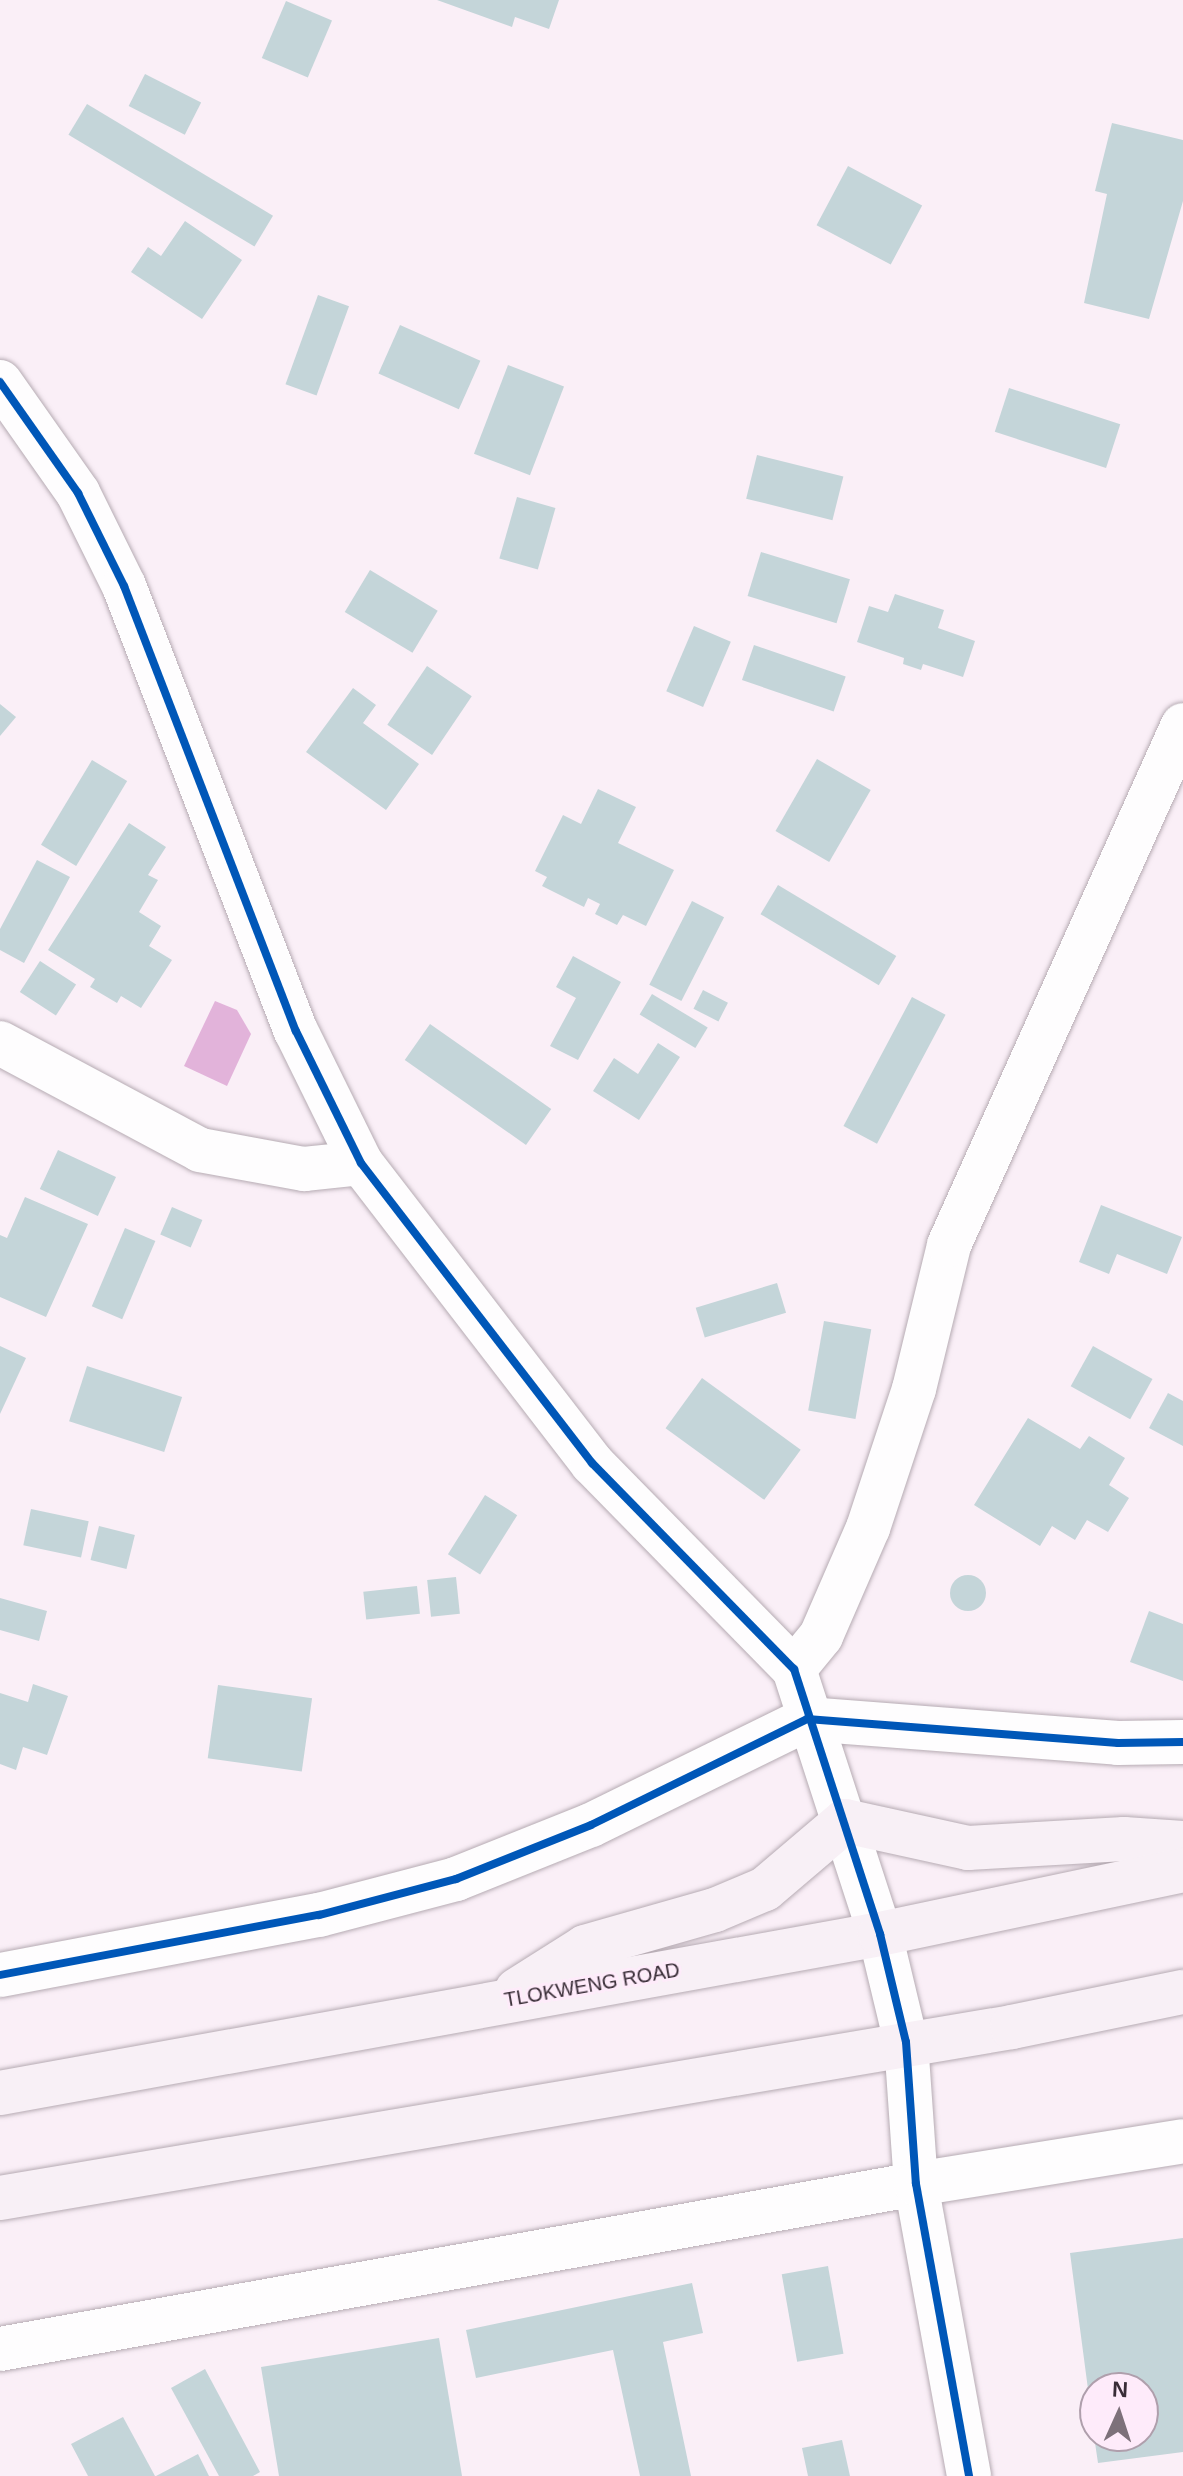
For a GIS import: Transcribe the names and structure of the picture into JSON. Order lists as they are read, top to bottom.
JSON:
{
  "streets": {
    "main road": ["TLOKWENG ROAD"]
  },
  "north": "top"
}
